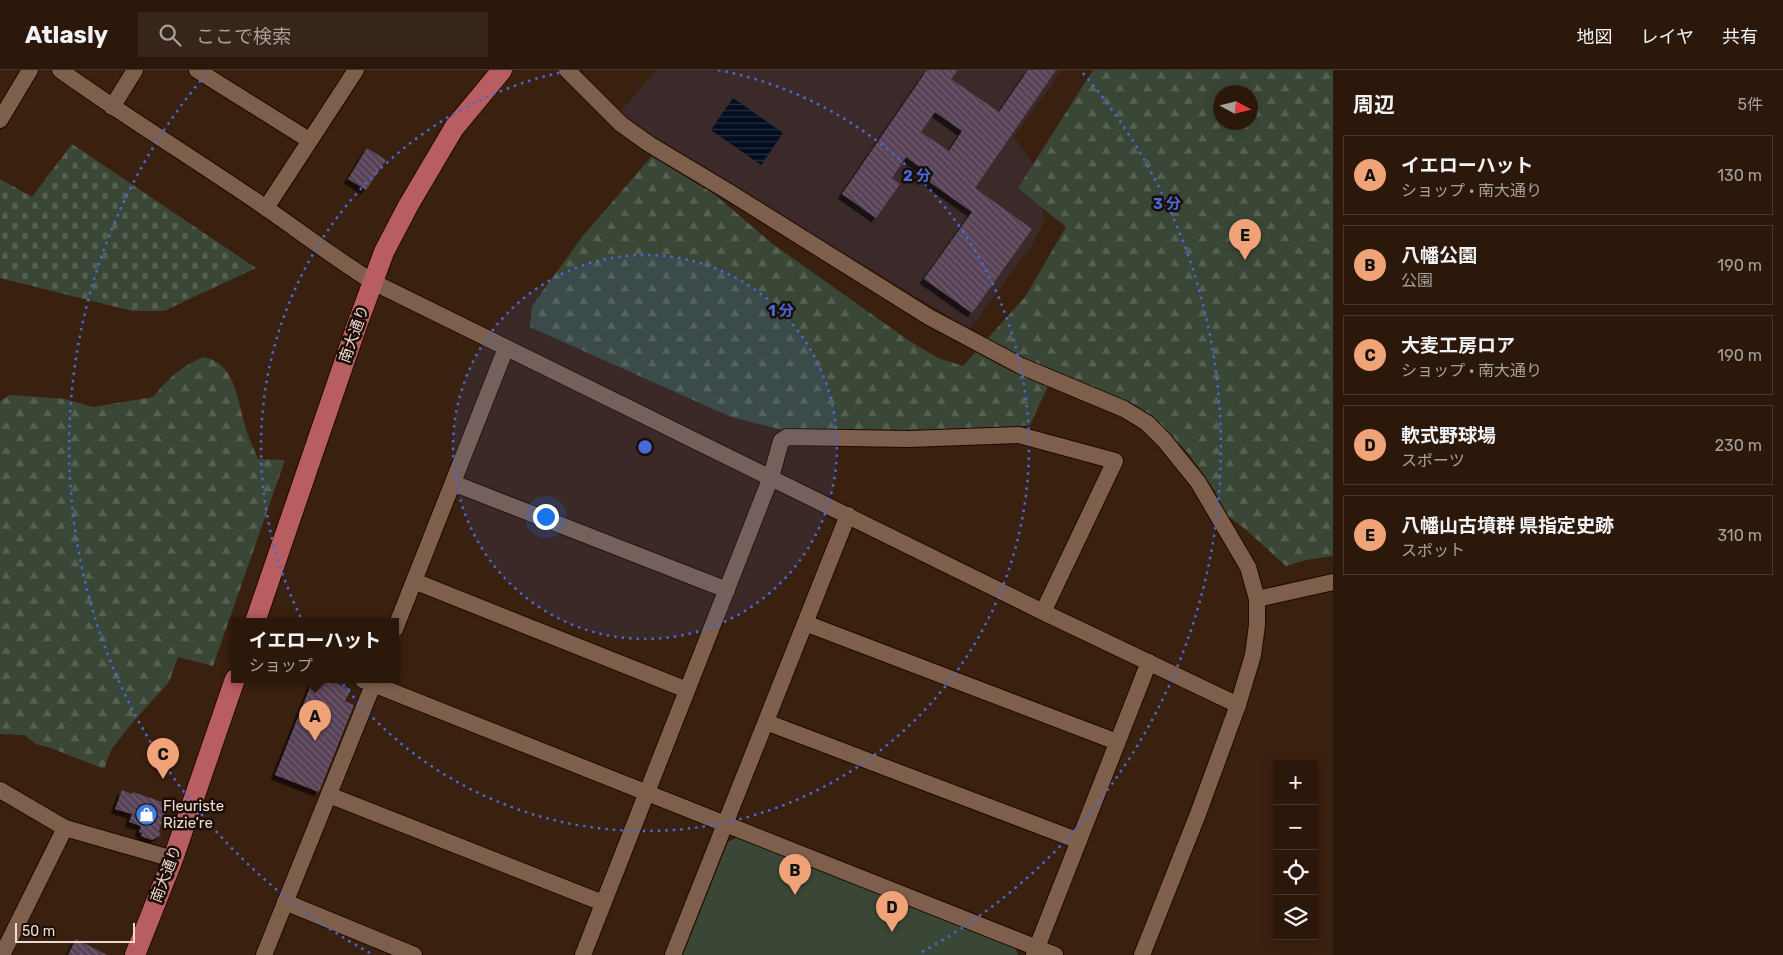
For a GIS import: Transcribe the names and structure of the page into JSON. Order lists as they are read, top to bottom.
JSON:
{
  "streets": {
    "main road": ["南大通り"]
  },
  "places": {
    "shop": ["Fleuriste Rizie're"]
  },
  "scale_bar": "50 m",
  "north": "right",
  "page": {
    "header": "Atlasly",
    "search": "ここで検索",
    "nav": ["地図", "レイヤ", "共有"],
    "heading": ["周辺", "5件"],
    "list": [
      {
        "mark": "A",
        "name": "イエローハット",
        "note": "ショップ · 南大通り",
        "value": "130 m"
      },
      {
        "mark": "B",
        "name": "八幡公園",
        "note": "公園",
        "value": "190 m"
      },
      {
        "mark": "C",
        "name": "大麦工房ロア",
        "note": "ショップ · 南大通り",
        "value": "190 m"
      },
      {
        "mark": "D",
        "name": "軟式野球場",
        "note": "スポーツ",
        "value": "230 m"
      },
      {
        "mark": "E",
        "name": "八幡山古墳群 県指定史跡",
        "note": "スポット",
        "value": "310 m"
      }
    ],
    "pins": [
      "E",
      "A",
      "C",
      "B",
      "D"
    ],
    "popup": ["イエローハット", "ショップ"],
    "map_buttons": ["+", "−"],
    "scale": "50 m"
  },
  "rings": ["2 分", "3 分", "1 分"]
}
